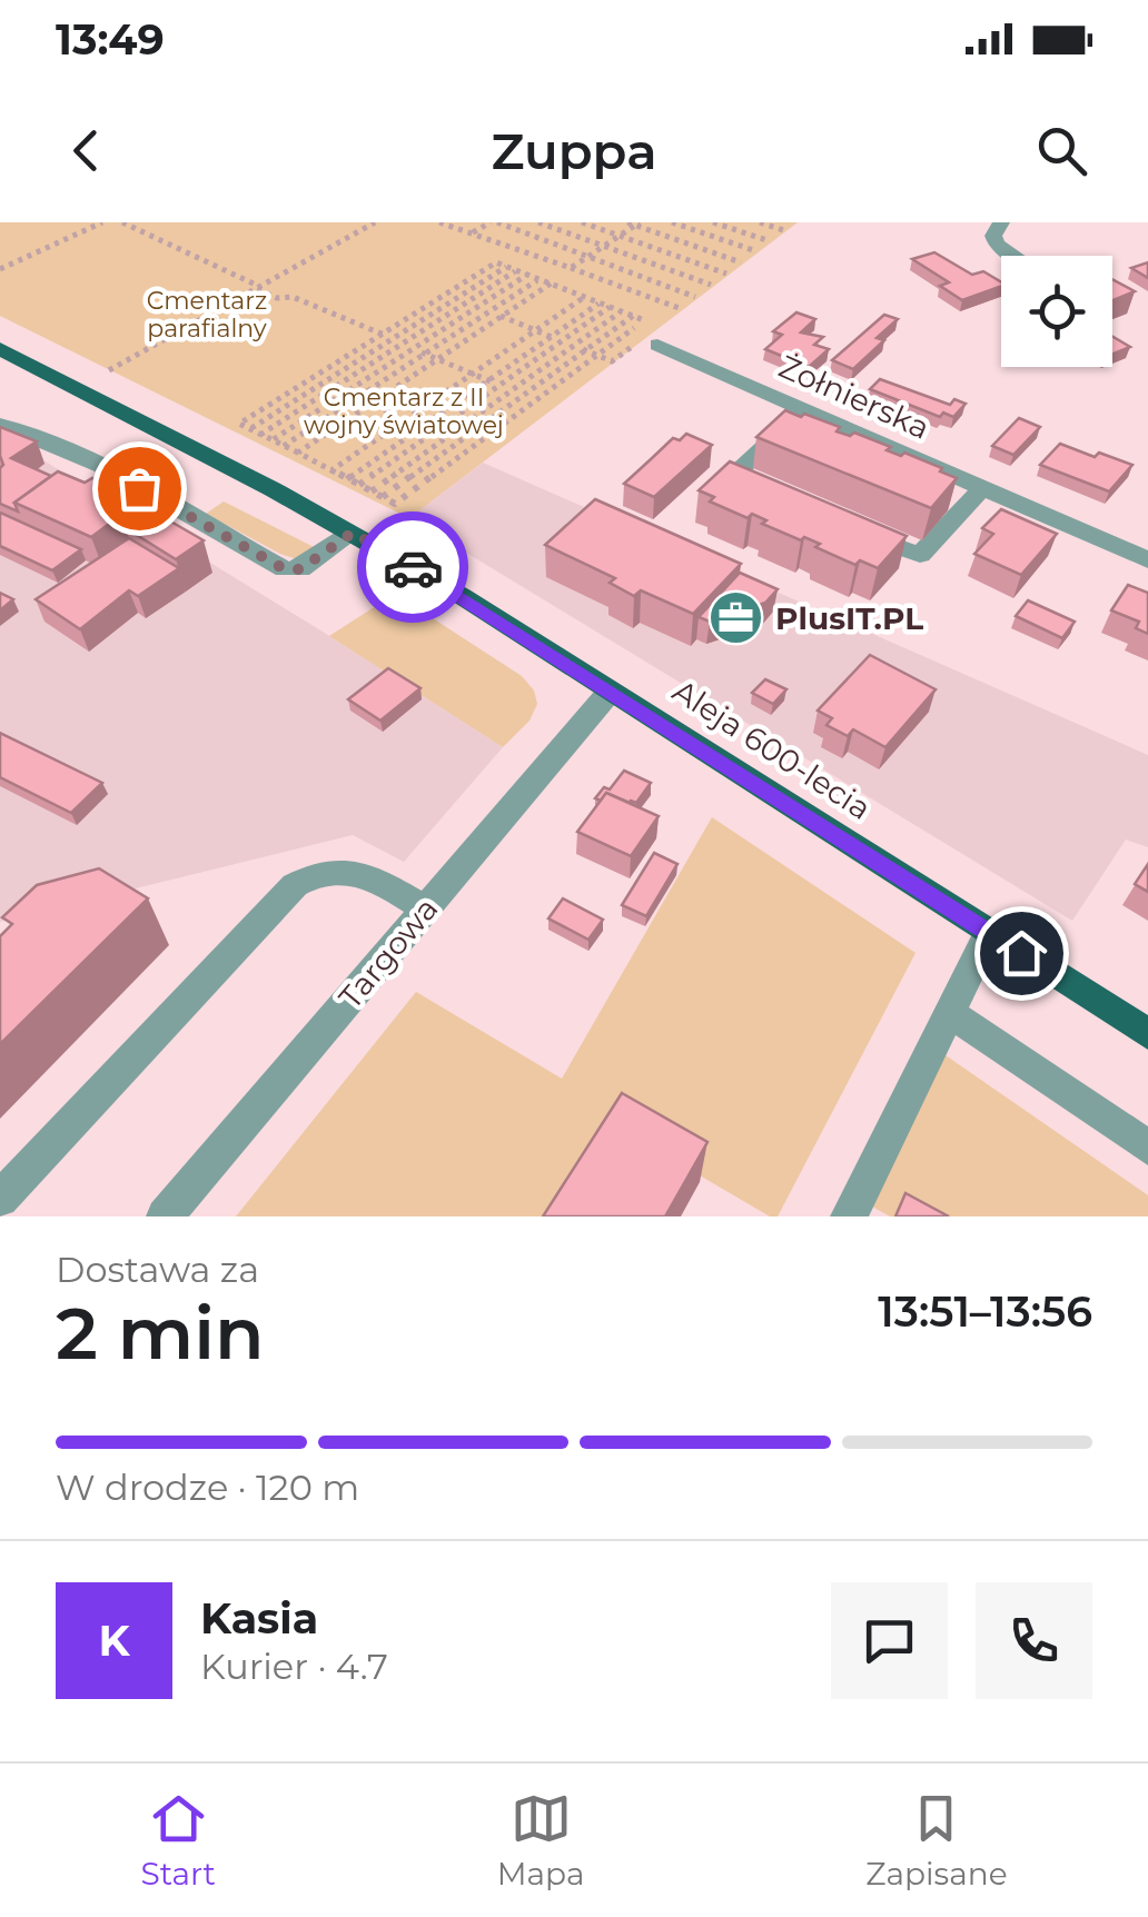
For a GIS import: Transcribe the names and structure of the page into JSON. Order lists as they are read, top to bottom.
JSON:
{
  "streets": {
    "main road": ["Aleja 600-lecia"],
    "street": ["Żołnierska", "Targowa"]
  },
  "crossings": [
    ["Aleja 600-lecia", "Targowa"]
  ],
  "parks": ["Cmentarz parafialny", "Cmentarz z II wojny światowej"],
  "places": {
    "office": ["PlusIT.PL"]
  },
  "page": {
    "status": "13:49",
    "header": "Zuppa",
    "heading": ["2 min", "Dostawa za", "13:51–13:56"],
    "panel": ["Kasia", "Kurier · 4.7"],
    "bar": "W drodze · 120 m",
    "round": "K",
    "tabs": ["Start", "Mapa", "Zapisane"]
  }
}
